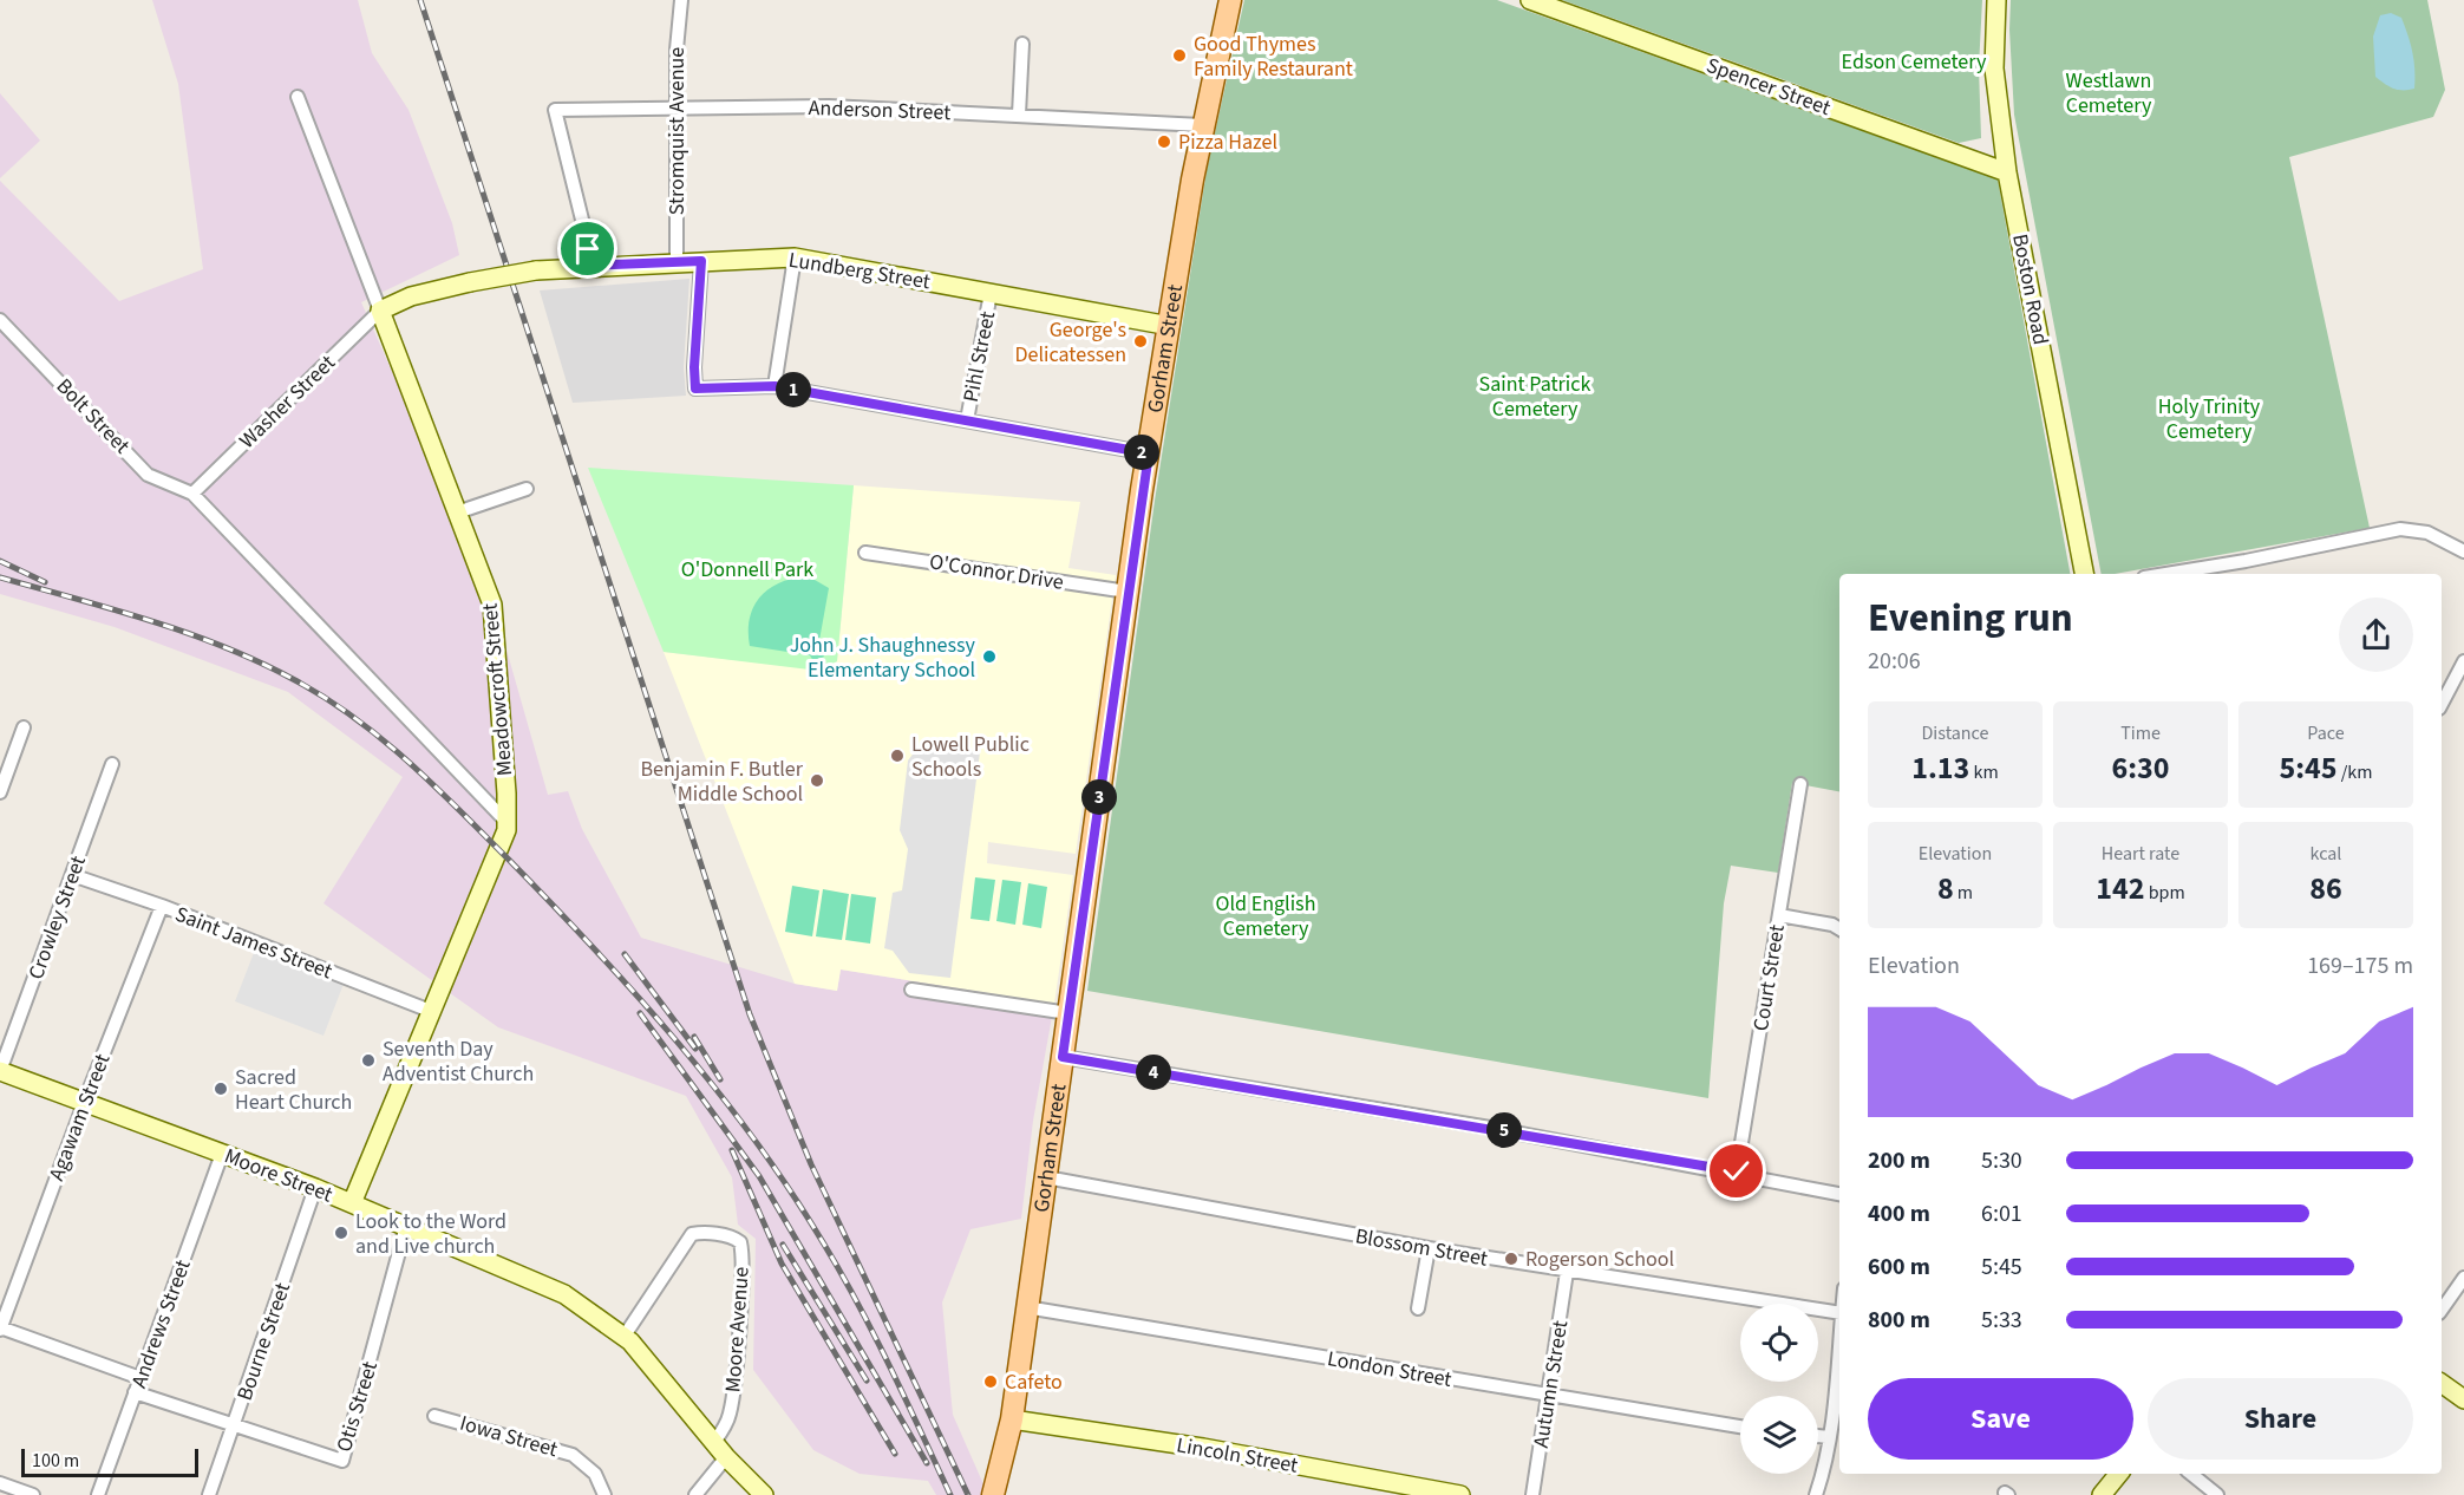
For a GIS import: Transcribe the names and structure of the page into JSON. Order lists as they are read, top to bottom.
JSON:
{
  "streets": {
    "main road": ["Gorham Street"],
    "street": [
      "Spencer Street",
      "Anderson Street",
      "Stromquist Avenue",
      "Lundberg Street",
      "Boston Road",
      "Pihl Street",
      "Washer Street",
      "Bolt Street",
      "O'Connor Drive",
      "Meadowcroft Street",
      "Crowley Street",
      "Saint James Street",
      "Court Street",
      "Agawam Street",
      "Moore Street",
      "Blossom Street",
      "Andrews Street",
      "Moore Avenue",
      "Bourne Street",
      "London Street",
      "Autumn Street",
      "Otis Street",
      "Iowa Street",
      "Lincoln Street"
    ]
  },
  "crossings": [
    ["Spencer Street", "Boston Road"],
    ["Anderson Street", "Stromquist Avenue"],
    ["Anderson Street", "Lundberg Street"],
    ["Anderson Street", "Gorham Street"],
    ["Stromquist Avenue", "Lundberg Street"],
    ["Lundberg Street", "Gorham Street"],
    ["Lundberg Street", "Pihl Street"],
    ["Lundberg Street", "Washer Street"],
    ["Lundberg Street", "Meadowcroft Street"],
    ["Gorham Street", "O'Connor Drive"],
    ["Gorham Street", "Blossom Street"],
    ["Gorham Street", "London Street"],
    ["Gorham Street", "Lincoln Street"],
    ["Washer Street", "Bolt Street"],
    ["Washer Street", "Meadowcroft Street"],
    ["Meadowcroft Street", "Saint James Street"],
    ["Meadowcroft Street", "Moore Street"],
    ["Crowley Street", "Saint James Street"],
    ["Crowley Street", "Moore Street"],
    ["Saint James Street", "Agawam Street"],
    ["Agawam Street", "Moore Street"],
    ["Moore Street", "Andrews Street"],
    ["Moore Street", "Moore Avenue"],
    ["Moore Street", "Bourne Street"],
    ["Moore Street", "Otis Street"],
    ["Blossom Street", "Autumn Street"],
    ["Andrews Street", "Otis Street"],
    ["Bourne Street", "Otis Street"],
    ["London Street", "Autumn Street"]
  ],
  "parks": [
    "Edson Cemetery",
    "Westlawn Cemetery",
    "Saint Patrick Cemetery",
    "Holy Trinity Cemetery",
    "O'Donnell Park",
    "Old English Cemetery"
  ],
  "places": [
    "Good Thymes Family Restaurant",
    "Pizza Hazel",
    "George's Delicatessen",
    "John J. Shaughnessy Elementary School",
    "Lowell Public Schools",
    "Benjamin F. Butler Middle School",
    "Seventh Day Adventist Church",
    "Sacred Heart Church",
    "Look to the Word and Live church",
    "Rogerson School",
    "Cafeto"
  ],
  "scale_bar": "100 m",
  "page": {
    "pins": [
      "1",
      "2",
      "3",
      "4",
      "5"
    ],
    "heading": ["Evening run", "20:06"],
    "stats": [
      ["Distance", "1.13 km"],
      ["Time", "6:30"],
      ["Pace", "5:45 /km"],
      ["Elevation", "8 m"],
      ["Heart rate", "142 bpm"],
      ["kcal", "86"]
    ],
    "chart": ["Elevation", "169–175 m"],
    "list": [
      {
        "name": "200 m",
        "note": "5:30"
      },
      {
        "name": "400 m",
        "note": "6:01"
      },
      {
        "name": "600 m",
        "note": "5:45"
      },
      {
        "name": "800 m",
        "note": "5:33"
      }
    ],
    "buttons": ["Save", "Share"],
    "scale": "100 m"
  }
}
